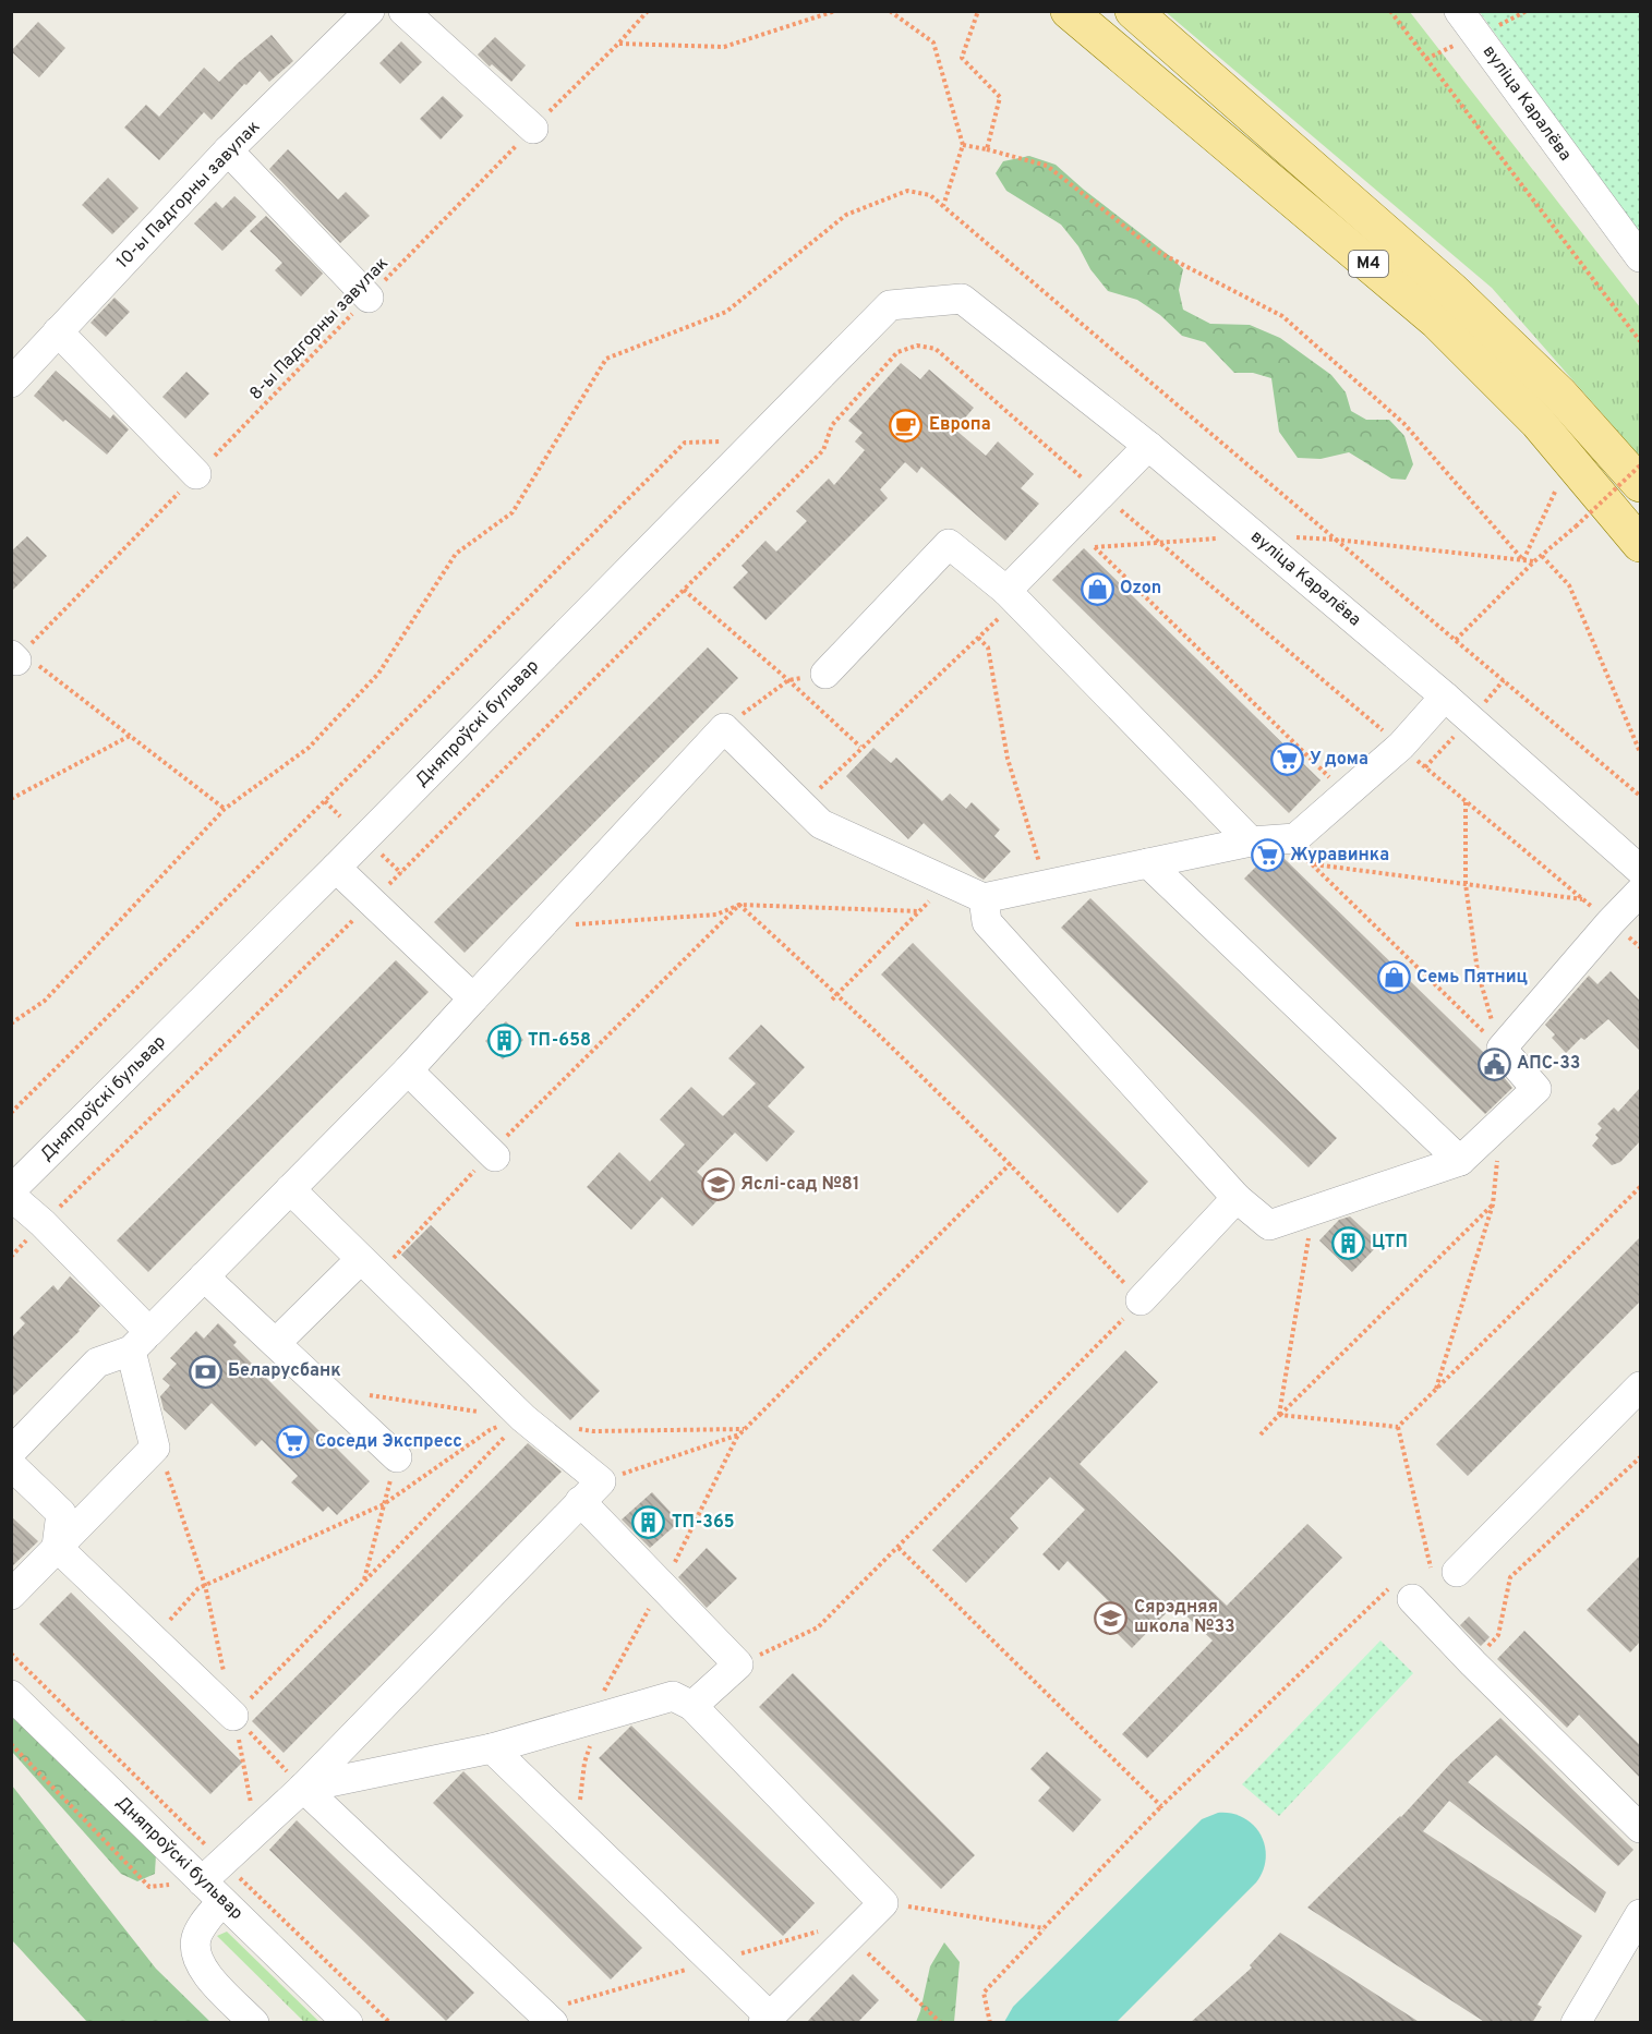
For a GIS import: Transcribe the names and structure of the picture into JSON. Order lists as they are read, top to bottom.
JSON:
{
  "streets": {
    "main road": ["М4"],
    "street": ["вуліца Каралёва", "10-ы Падгорны завулак", "Дняпроўскі бульвар"],
    "path": ["8-ы Падгорны завулак"]
  },
  "crossings": [
    ["вуліца Каралёва", "Дняпроўскі бульвар"]
  ],
  "places": {
    "cafe": ["Европа"],
    "shop": ["Ozon", "Семь Пятниц"],
    "supermarket": ["У дома", "Журавинка", "Соседи Экспресс"],
    "building": ["ТП-658", "ЦТП", "ТП-365"],
    "public building": ["АПС-33"],
    "school or university": ["Яслі-сад №81", "Сярэдняя школа №33"],
    "bank": ["Беларусбанк"]
  }
}
